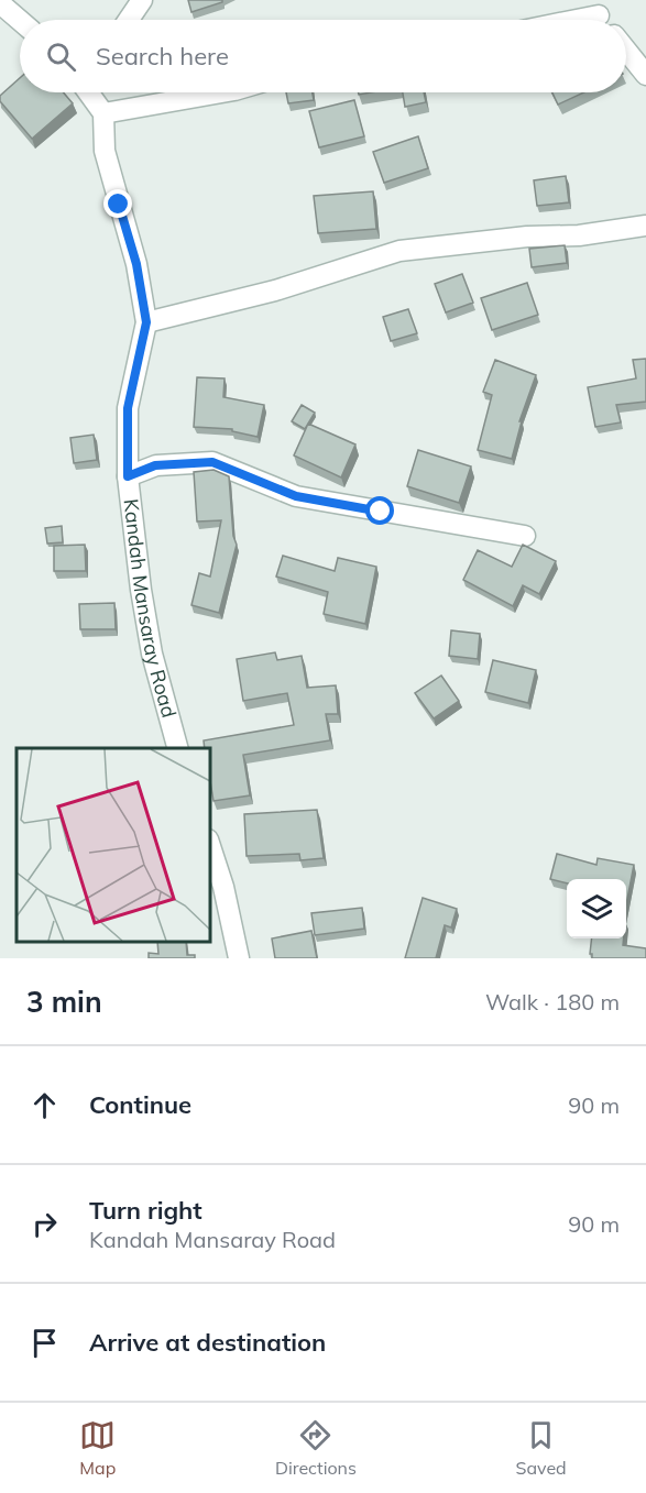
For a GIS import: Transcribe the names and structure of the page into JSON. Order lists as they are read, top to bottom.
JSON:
{
  "streets": {
    "street": ["Kandah Mansaray Road"]
  },
  "page": {
    "search": "Search here",
    "heading": ["3 min", "Walk · 180 m"],
    "list": [
      ["Continue", "90 m"],
      ["Turn right", "Kandah Mansaray Road", "90 m"],
      "Arrive at destination"
    ],
    "nav": ["Map", "Directions", "Saved"]
  }
}
